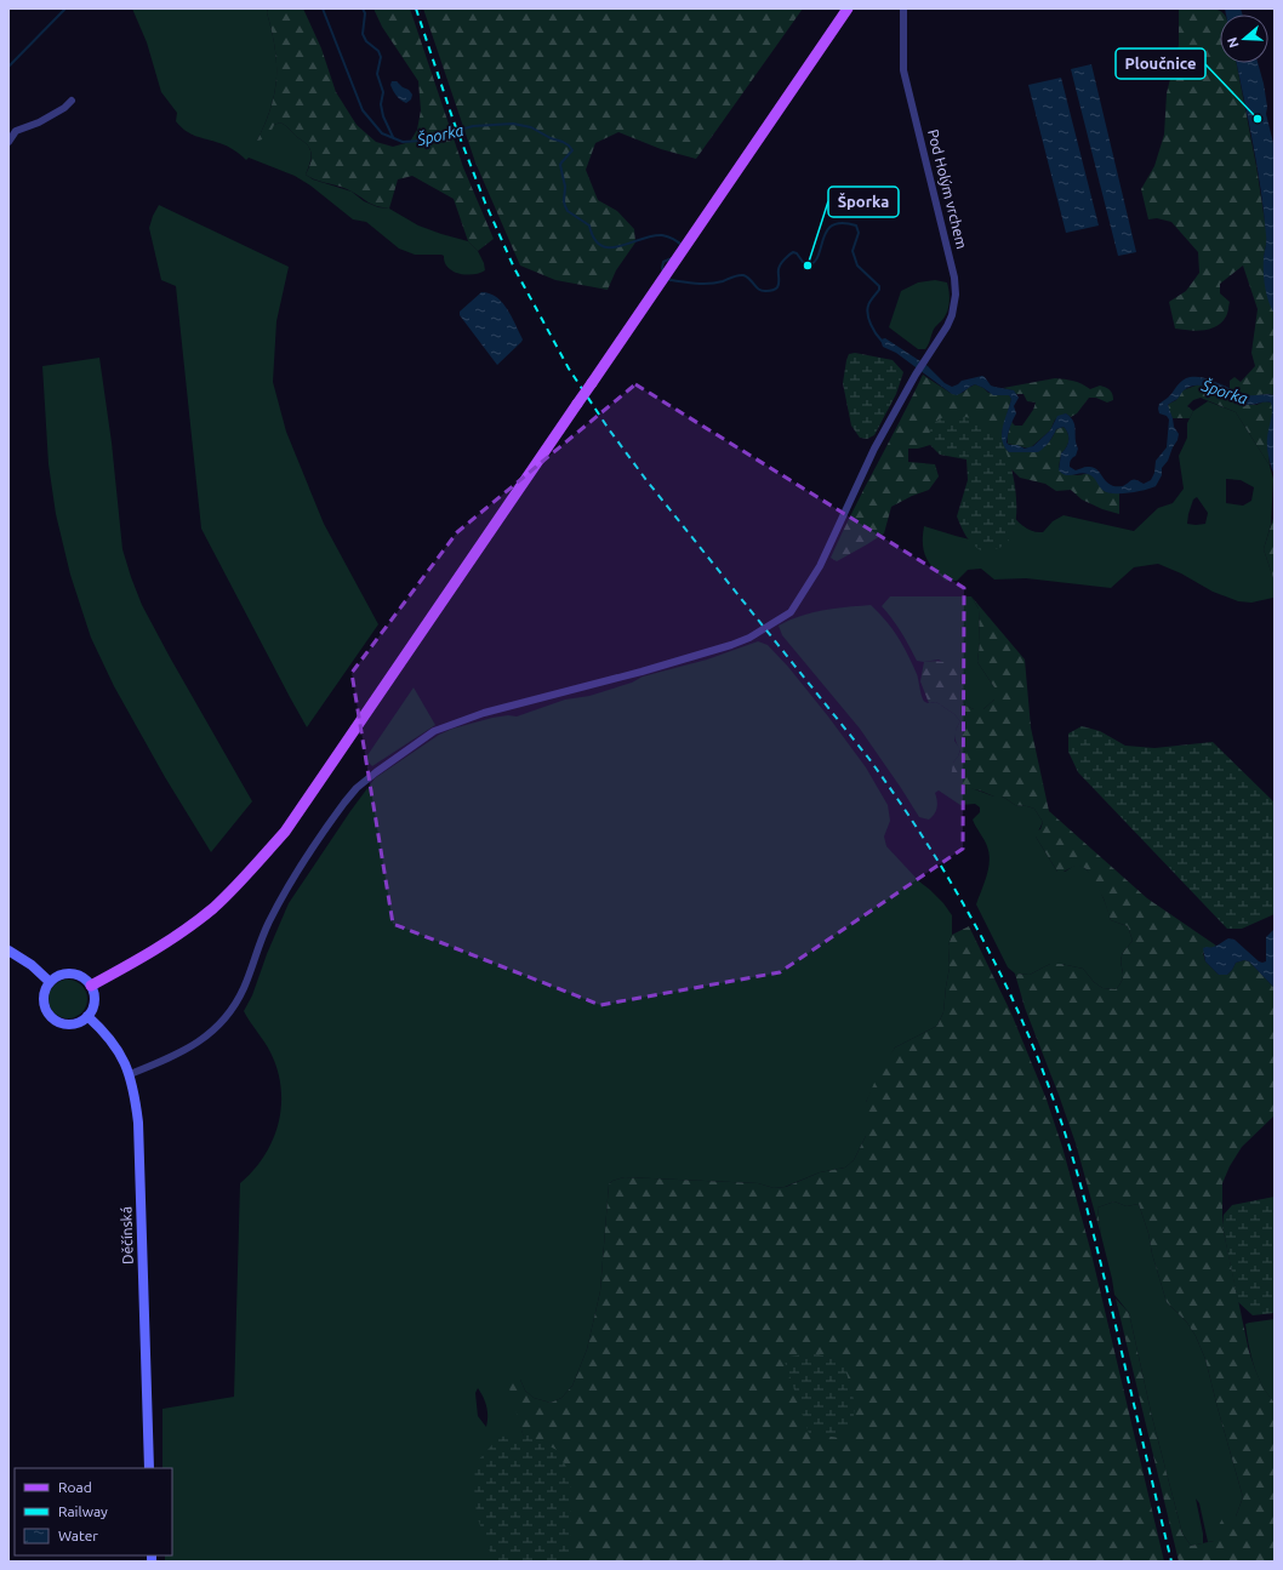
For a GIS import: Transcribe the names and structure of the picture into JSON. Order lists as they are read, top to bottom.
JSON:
{
  "streets": {
    "main road": ["Děčínská"],
    "street": ["Pod Holým vrchem"]
  },
  "crossings": [
    ["Pod Holým vrchem", "Děčínská"]
  ],
  "water": ["Šporka"],
  "places": ["Ploučnice", "Šporka"],
  "legend": ["Road", "Railway", "Water"],
  "north": "left"
}
